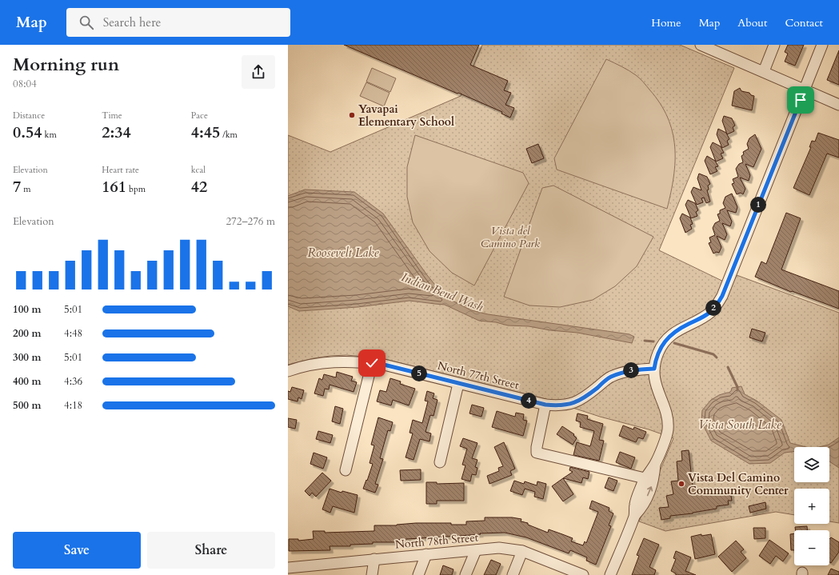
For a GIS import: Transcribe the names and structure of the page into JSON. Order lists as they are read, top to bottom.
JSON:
{
  "streets": {
    "street": ["North 77th Street", "North 78th Street"]
  },
  "water": ["Roosevelt Lake", "Indian Bend Wash", "Vista South Lake"],
  "parks": ["Vista del Camino Park"],
  "places": ["Yavapai Elementary School", "Vista Del Camino Community Center"],
  "page": {
    "header": "Map",
    "search": "Search here",
    "nav": [
      "Home",
      "Map",
      "About",
      "Contact"
    ],
    "heading": ["Morning run", "08:04"],
    "stats": [
      ["Distance", "0.54 km"],
      ["Time", "2:34"],
      ["Pace", "4:45 /km"],
      ["Elevation", "7 m"],
      ["Heart rate", "161 bpm"],
      ["kcal", "42"]
    ],
    "pins": [
      "1",
      "2",
      "3",
      "5",
      "4"
    ],
    "chart": ["Elevation", "272–276 m"],
    "list": [
      {
        "name": "100 m",
        "note": "5:01"
      },
      {
        "name": "200 m",
        "note": "4:48"
      },
      {
        "name": "300 m",
        "note": "5:01"
      },
      {
        "name": "400 m",
        "note": "4:36"
      },
      {
        "name": "500 m",
        "note": "4:18"
      }
    ],
    "map_buttons": ["+", "−"],
    "buttons": ["Save", "Share"]
  }
}
